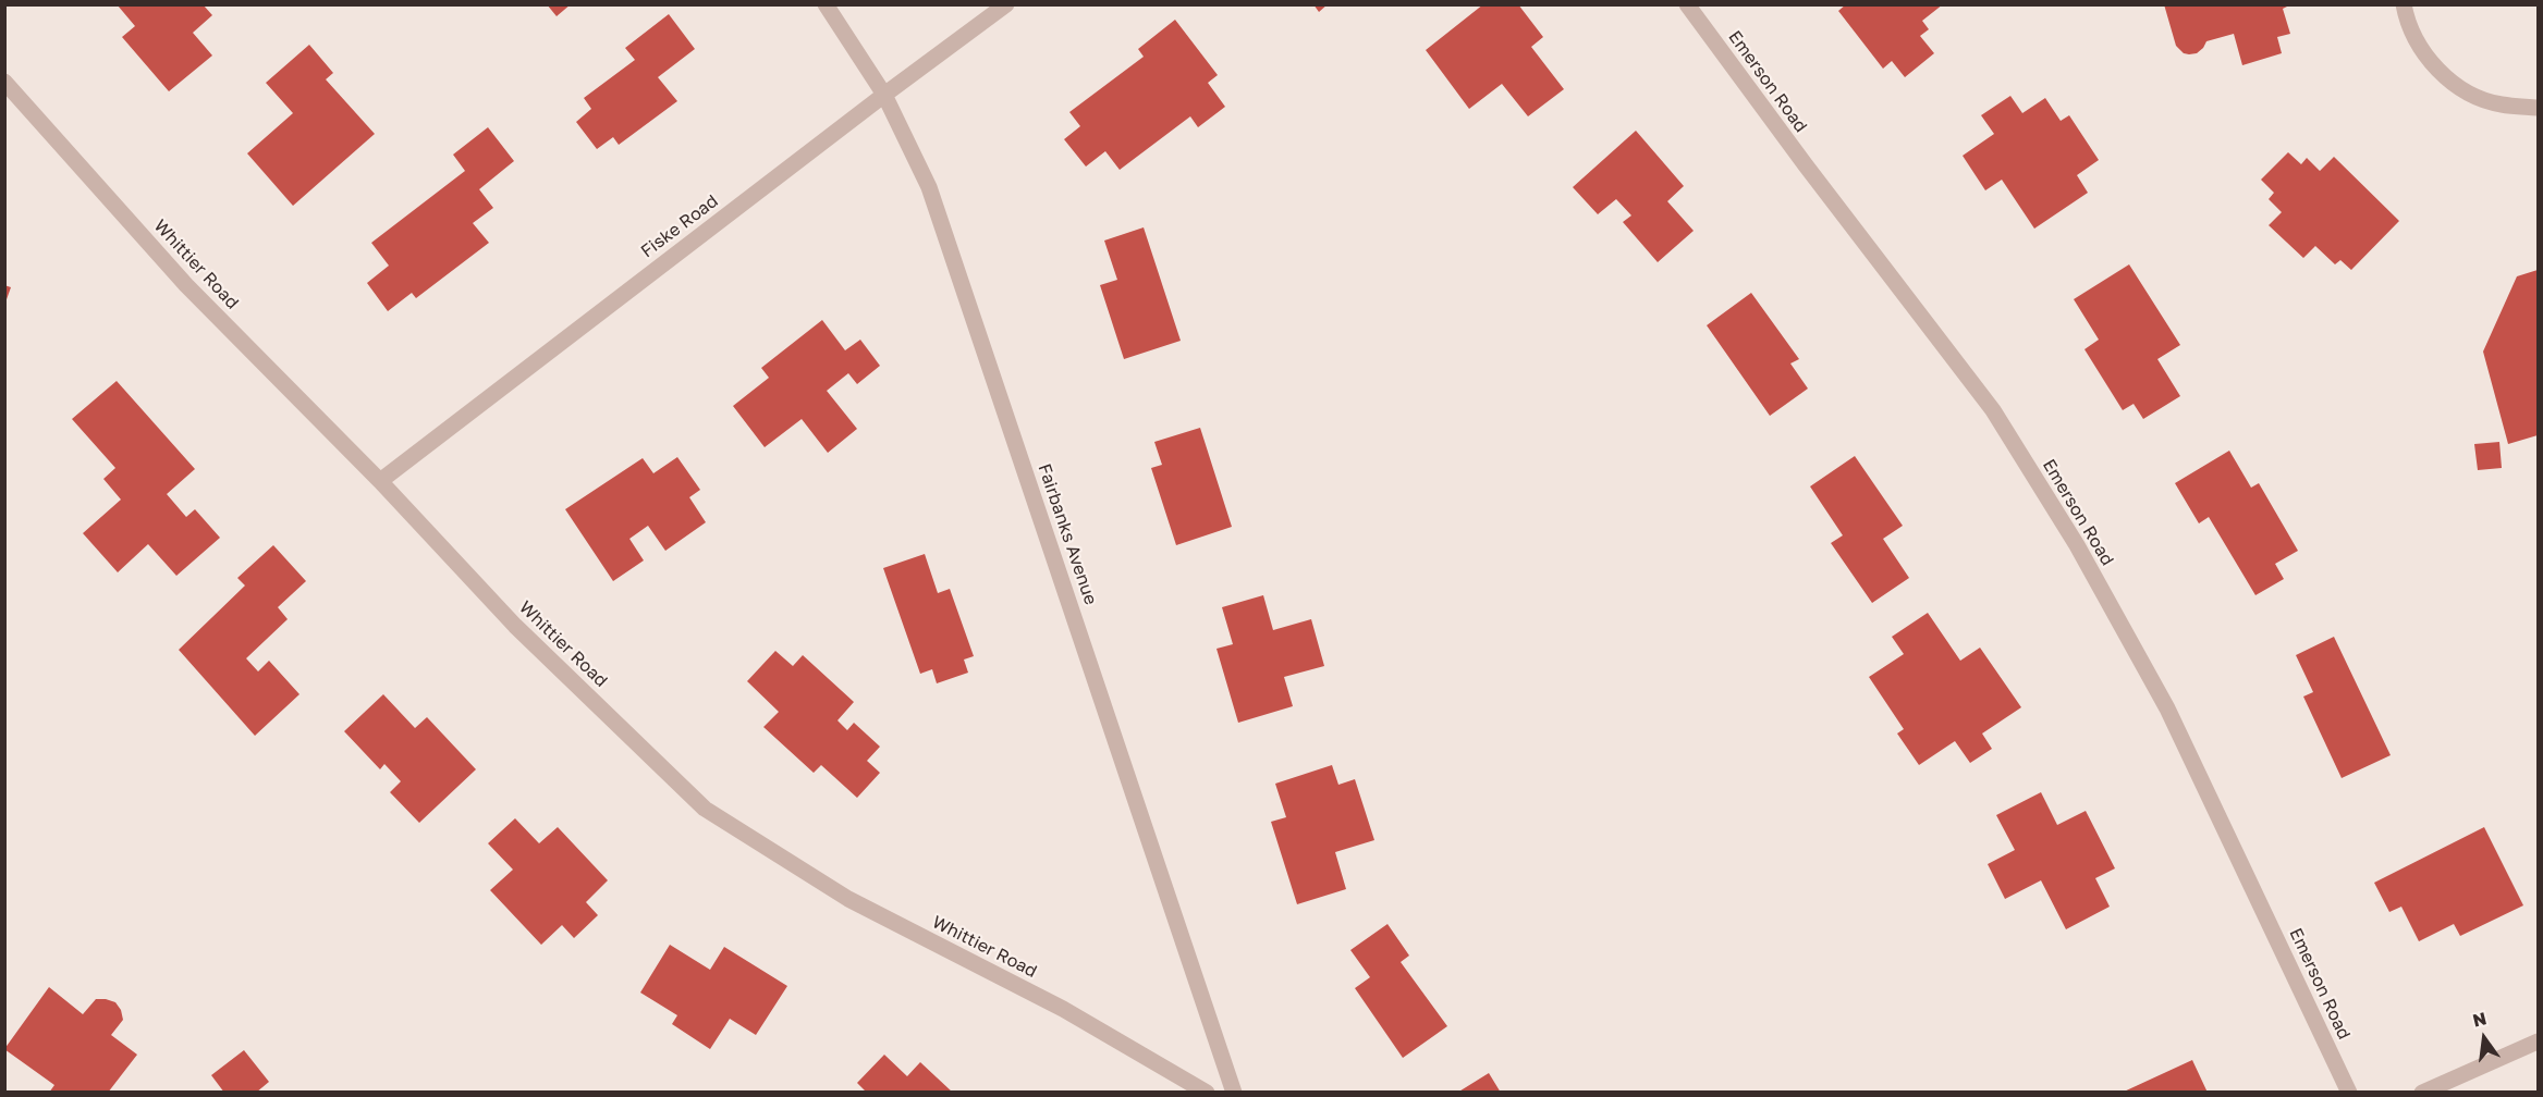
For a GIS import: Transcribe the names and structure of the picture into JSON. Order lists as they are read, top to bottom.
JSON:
{
  "streets": {
    "street": [
      "Emerson Road",
      "Fiske Road",
      "Whittier Road",
      "Fairbanks Avenue"
    ]
  },
  "crossings": [
    ["Fiske Road", "Whittier Road"],
    ["Fiske Road", "Fairbanks Avenue"]
  ],
  "north": "top"
}
